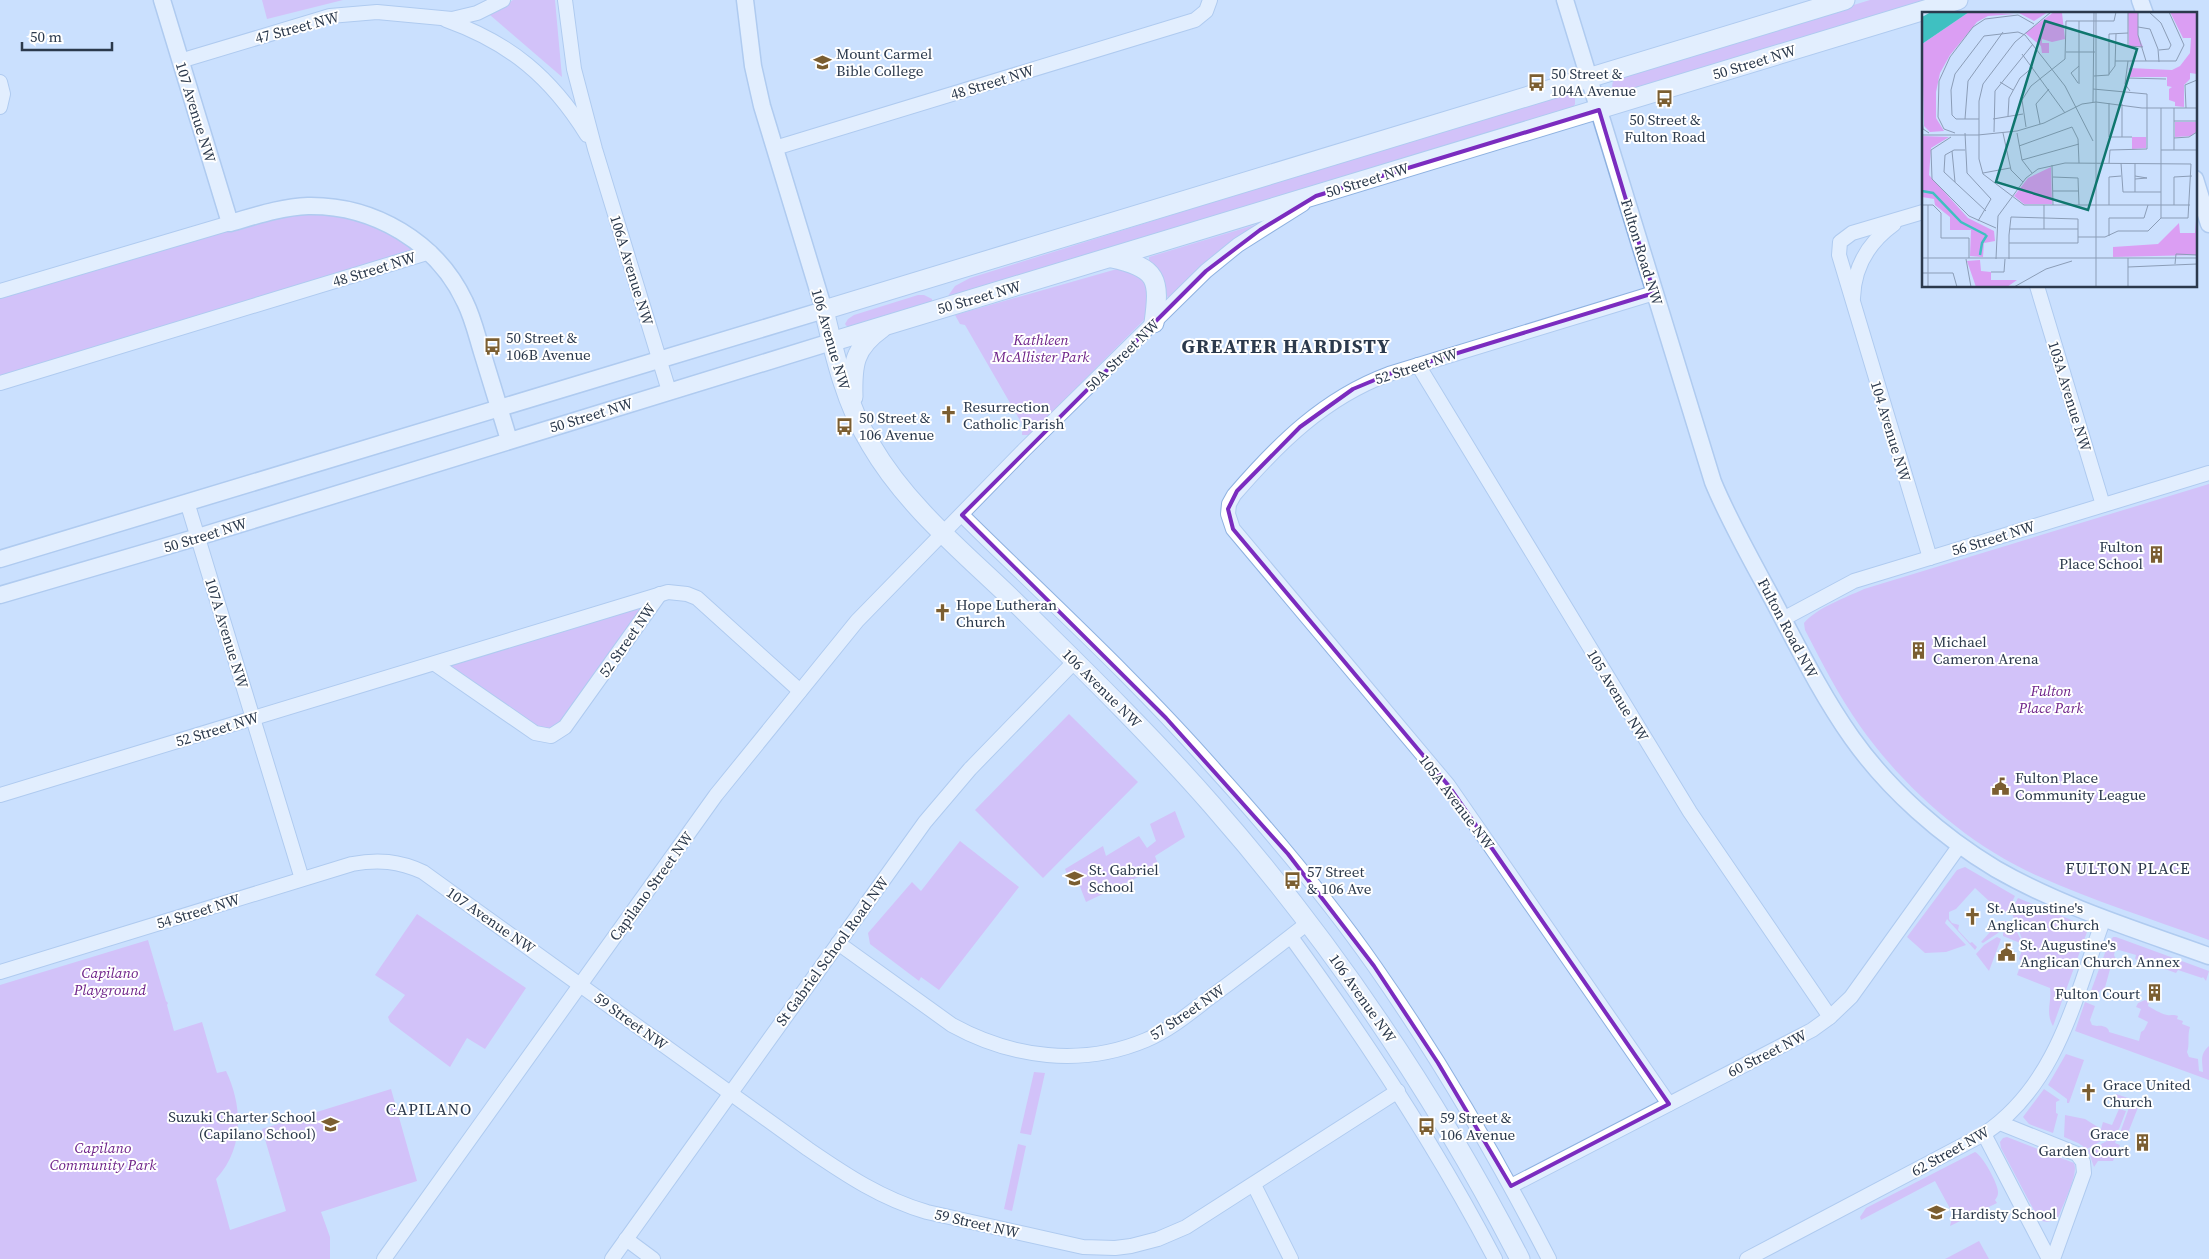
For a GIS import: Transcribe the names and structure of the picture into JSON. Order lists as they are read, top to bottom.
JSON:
{
  "streets": {
    "main road": ["50 Street NW", "106 Avenue NW"],
    "street": [
      "47 Street NW",
      "48 Street NW",
      "107 Avenue NW",
      "Fulton Road NW",
      "106A Avenue NW",
      "50A Street NW",
      "52 Street NW",
      "103A Avenue NW",
      "104 Avenue NW",
      "56 Street NW",
      "107A Avenue NW",
      "105 Avenue NW",
      "105A Avenue NW",
      "Capilano Street NW",
      "54 Street NW",
      "St Gabriel School Road NW",
      "57 Street NW",
      "59 Street NW",
      "60 Street NW",
      "62 Street NW"
    ]
  },
  "crossings": [
    ["47 Street NW", "107 Avenue NW"],
    ["47 Street NW", "106A Avenue NW"],
    ["50 Street NW", "Fulton Road NW"],
    ["50 Street NW", "106A Avenue NW"],
    ["50 Street NW", "106 Avenue NW"],
    ["50 Street NW", "50A Street NW"],
    ["50 Street NW", "107A Avenue NW"],
    ["48 Street NW", "107 Avenue NW"],
    ["48 Street NW", "106 Avenue NW"],
    ["107 Avenue NW", "Capilano Street NW"],
    ["107 Avenue NW", "54 Street NW"],
    ["107 Avenue NW", "59 Street NW"],
    ["Fulton Road NW", "52 Street NW"],
    ["Fulton Road NW", "56 Street NW"],
    ["Fulton Road NW", "60 Street NW"],
    ["Fulton Road NW", "62 Street NW"],
    ["106 Avenue NW", "50A Street NW"],
    ["106 Avenue NW", "Capilano Street NW"],
    ["106 Avenue NW", "St Gabriel School Road NW"],
    ["106 Avenue NW", "57 Street NW"],
    ["106 Avenue NW", "59 Street NW"],
    ["106 Avenue NW", "60 Street NW"],
    ["50A Street NW", "Capilano Street NW"],
    ["52 Street NW", "107A Avenue NW"],
    ["52 Street NW", "105 Avenue NW"],
    ["52 Street NW", "105A Avenue NW"],
    ["103A Avenue NW", "56 Street NW"],
    ["104 Avenue NW", "56 Street NW"],
    ["107A Avenue NW", "54 Street NW"],
    ["105 Avenue NW", "60 Street NW"],
    ["105A Avenue NW", "60 Street NW"],
    ["Capilano Street NW", "59 Street NW"],
    ["St Gabriel School Road NW", "57 Street NW"],
    ["St Gabriel School Road NW", "59 Street NW"]
  ],
  "districts": ["GREATER HARDISTY", "FULTON PLACE", "CAPILANO"],
  "parks": [
    "Kathleen McAllister Park",
    "Fulton Place Park",
    "Capilano Playground",
    "Capilano Community Park"
  ],
  "places": {
    "school or university": [
      "Mount Carmel Bible College",
      "St. Gabriel School",
      "Suzuki Charter School (Capilano School)",
      "Hardisty School"
    ],
    "bus stop": [
      "50 Street & 104A Avenue",
      "50 Street & Fulton Road",
      "50 Street & 106B Avenue",
      "50 Street & 106 Avenue",
      "57 Street & 106 Ave",
      "59 Street & 106 Avenue"
    ],
    "church": [
      "Resurrection Catholic Parish",
      "Hope Lutheran Church",
      "St. Augustine's Anglican Church",
      "Grace United Church"
    ],
    "building": [
      "Fulton Place School",
      "Michael Cameron Arena",
      "Fulton Court",
      "Grace Garden Court"
    ],
    "public building": ["Fulton Place Community League", "St. Augustine's Anglican Church Annex"]
  },
  "scale_bar": "50 m"
}
